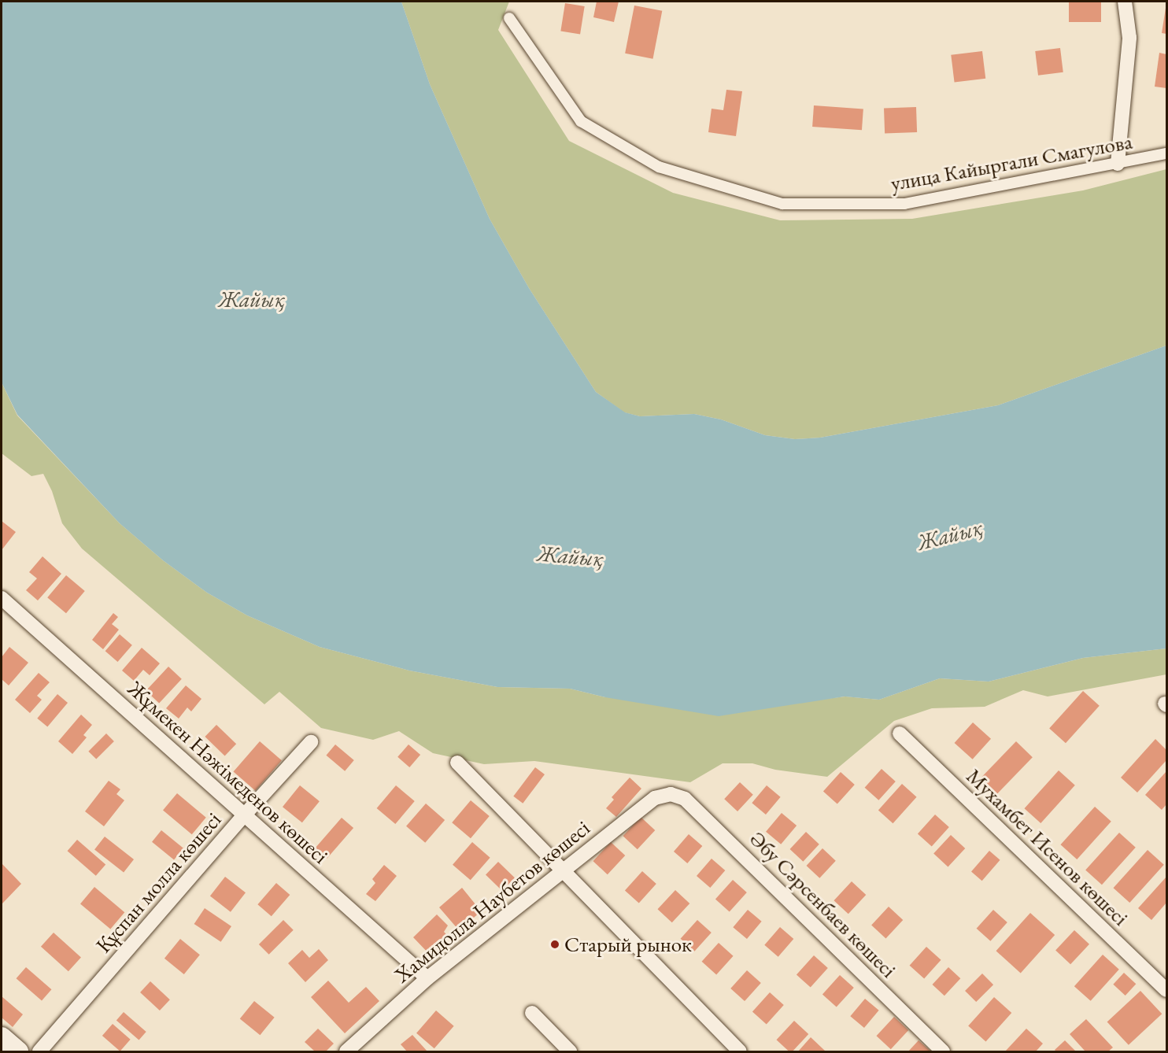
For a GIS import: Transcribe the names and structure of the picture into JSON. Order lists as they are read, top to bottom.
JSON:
{
  "streets": {
    "street": [
      "улица Кайыргали Смагулова",
      "Жұмекен Нәжімеденов көшесі",
      "Мухамбет Исенов көшесі",
      "Құспан молла көшесі",
      "Хамидолла Наубетов көшесі",
      "Әбу Сәрсенбаев көшесі"
    ]
  },
  "crossings": [
    ["Жұмекен Нәжімеденов көшесі", "Құспан молла көшесі"],
    ["Жұмекен Нәжімеденов көшесі", "Хамидолла Наубетов көшесі"],
    ["Хамидолла Наубетов көшесі", "Әбу Сәрсенбаев көшесі"]
  ],
  "water": ["Жайық"],
  "places": ["Старый рынок"]
}
